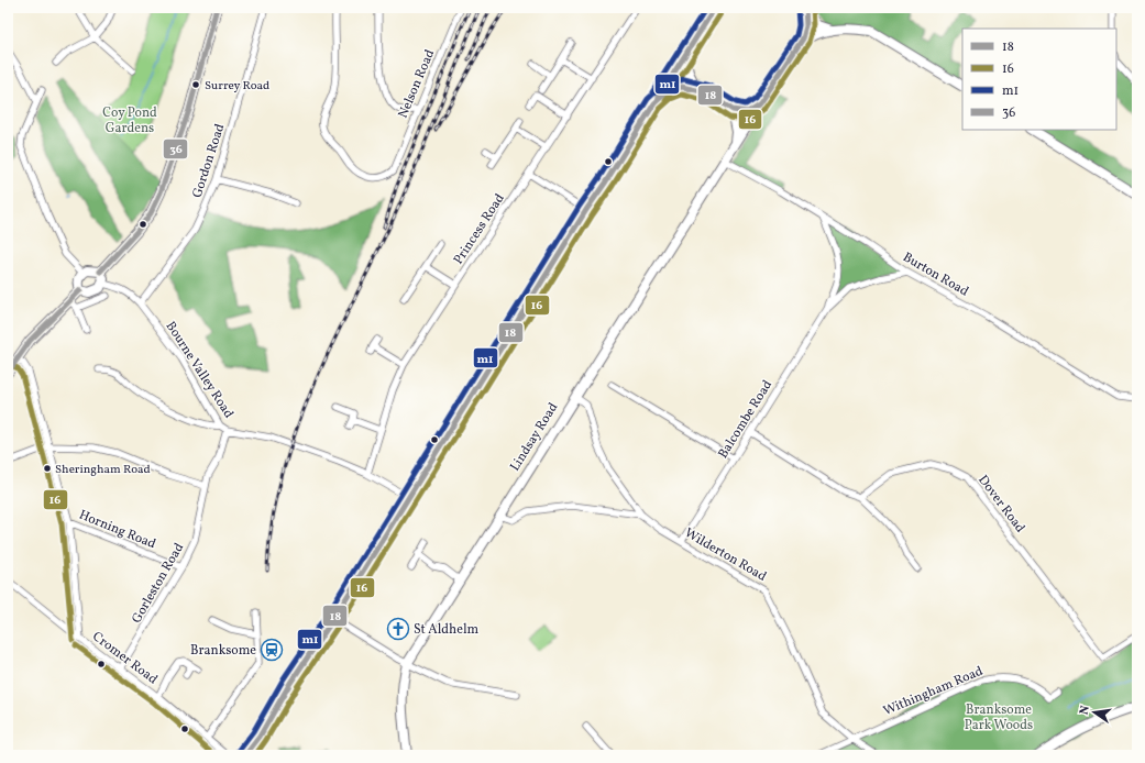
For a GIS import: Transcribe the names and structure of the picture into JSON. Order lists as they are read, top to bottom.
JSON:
{
  "streets": {
    "street": [
      "Nelson Road",
      "Gordon Road",
      "Princess Road",
      "Burton Road",
      "Bourne Valley Road",
      "Balcombe Road",
      "Lindsay Road",
      "Dover Road",
      "Horning Road",
      "Wilderton Road",
      "Gorleston Road",
      "Cromer Road",
      "Withingham Road"
    ]
  },
  "crossings": [
    ["Gordon Road", "Bourne Valley Road"],
    ["Princess Road", "Bourne Valley Road"],
    ["Burton Road", "Balcombe Road"],
    ["Burton Road", "Lindsay Road"],
    ["Bourne Valley Road", "Gorleston Road"],
    ["Balcombe Road", "Wilderton Road"],
    ["Lindsay Road", "Wilderton Road"],
    ["Horning Road", "Gorleston Road"],
    ["Wilderton Road", "Withingham Road"],
    ["Gorleston Road", "Cromer Road"]
  ],
  "parks": ["Coy Pond Gardens", "Branksome Park Woods"],
  "places": {
    "other": ["Surrey Road", "Sheringham Road"],
    "church": ["St Aldhelm"],
    "station": ["Branksome"]
  },
  "lines": [
    "transit line 18",
    "transit line 16",
    "transit line m1",
    "transit line 36"
  ],
  "legend": [
    "18",
    "16",
    "m1",
    "36"
  ],
  "north": "left"
}
